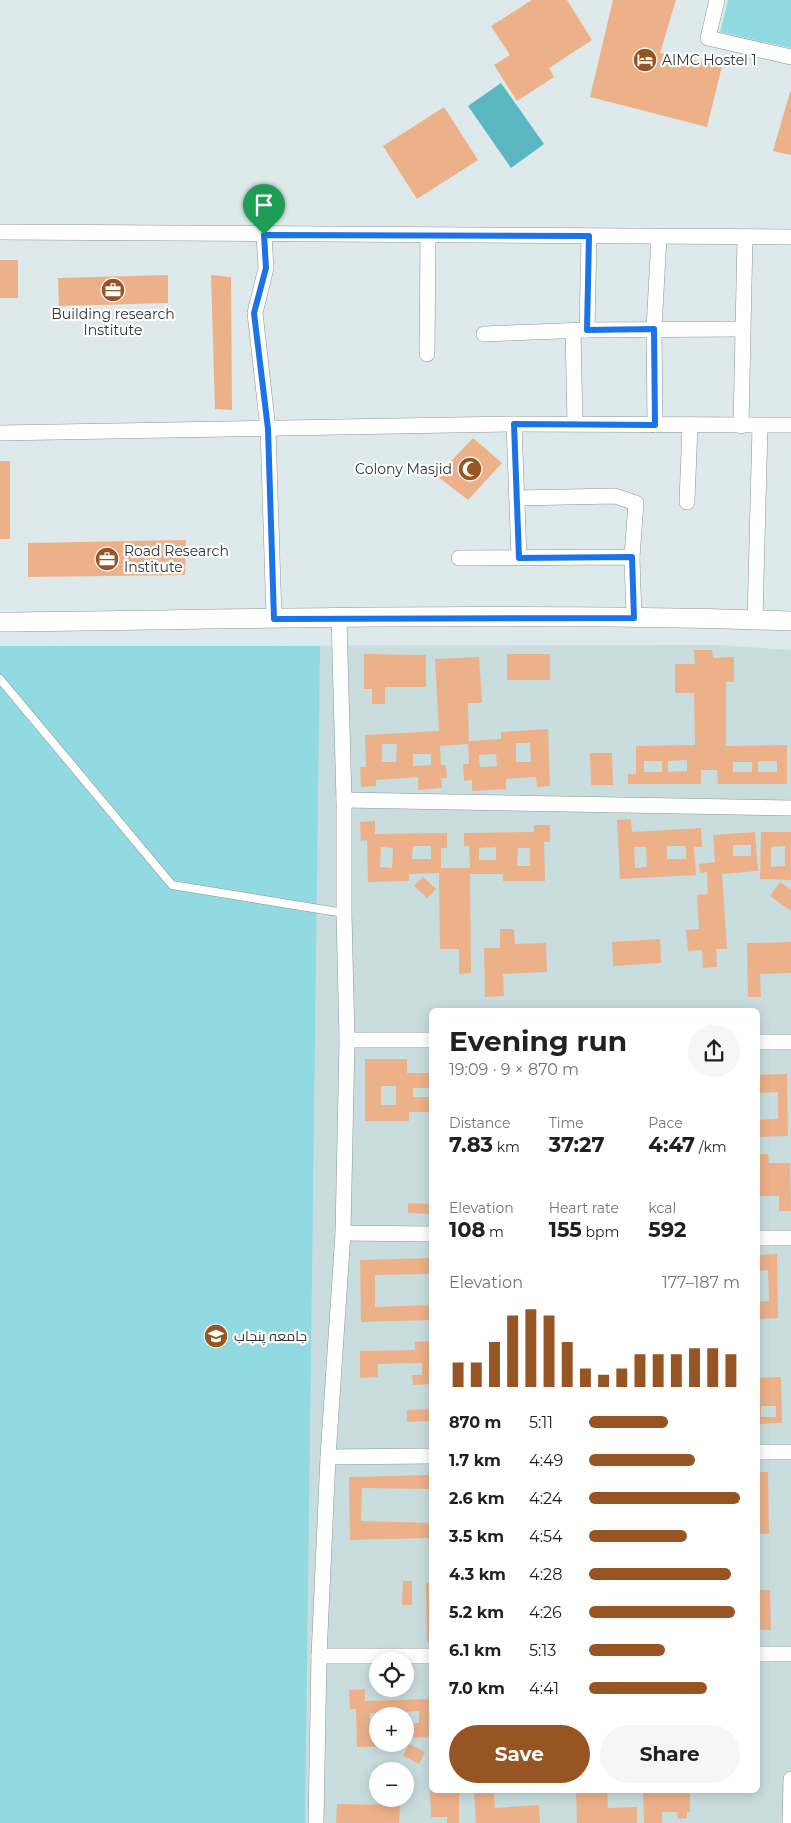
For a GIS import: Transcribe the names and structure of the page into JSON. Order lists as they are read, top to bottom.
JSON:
{
  "places": {
    "hotel": ["AIMC Hostel 1"],
    "office": ["Building research Institute", "Road Research Institute"],
    "mosque": ["Colony Masjid"],
    "school or university": ["جامعہ پنجاب"]
  },
  "page": {
    "heading": ["Evening run", "19:09 · 9 × 870 m"],
    "stats": [
      ["Distance", "7.83 km"],
      ["Time", "37:27"],
      ["Pace", "4:47 /km"],
      ["Elevation", "108 m"],
      ["Heart rate", "155 bpm"],
      ["kcal", "592"]
    ],
    "chart": ["Elevation", "177–187 m"],
    "list": [
      {
        "name": "870 m",
        "note": "5:11"
      },
      {
        "name": "1.7 km",
        "note": "4:49"
      },
      {
        "name": "2.6 km",
        "note": "4:24"
      },
      {
        "name": "3.5 km",
        "note": "4:54"
      },
      {
        "name": "4.3 km",
        "note": "4:28"
      },
      {
        "name": "5.2 km",
        "note": "4:26"
      },
      {
        "name": "6.1 km",
        "note": "5:13"
      },
      {
        "name": "7.0 km",
        "note": "4:41"
      }
    ],
    "map_buttons": ["+", "−"],
    "buttons": ["Save", "Share"]
  }
}
